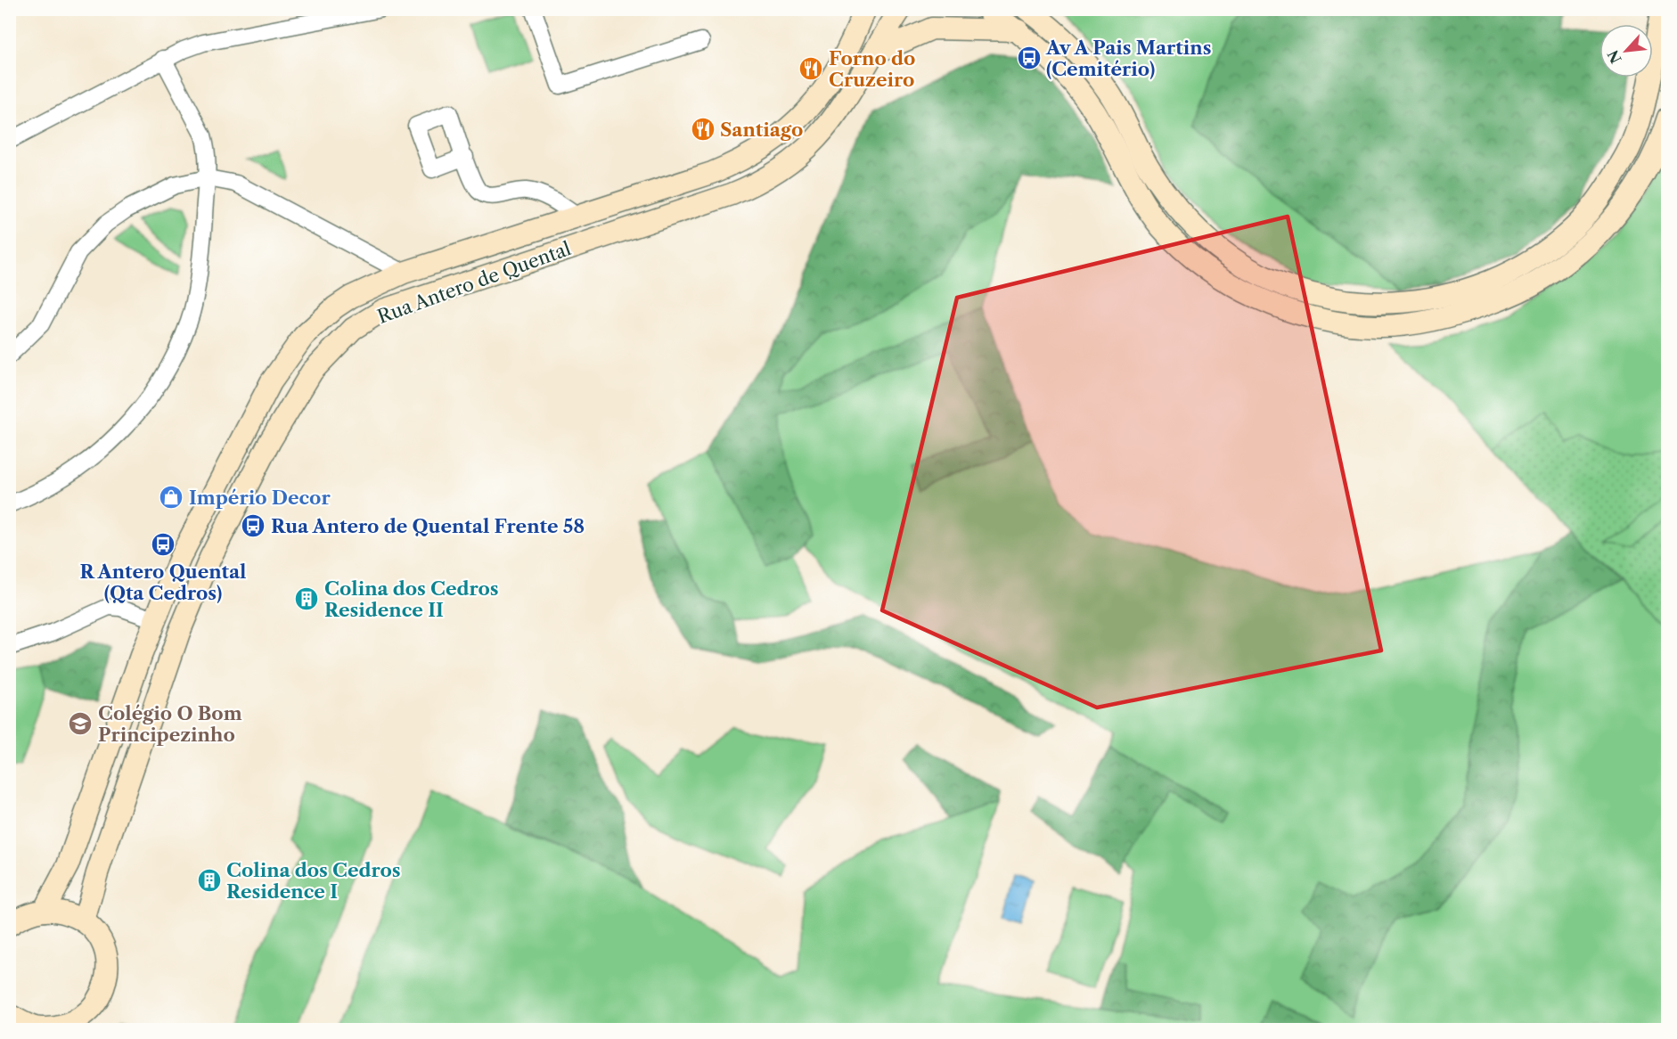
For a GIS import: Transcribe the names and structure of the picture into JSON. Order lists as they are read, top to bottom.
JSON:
{
  "streets": {
    "main road": ["Rua Antero de Quental"]
  },
  "places": {
    "bus stop": ["Av A Pais Martins (Cemitério)", "Rua Antero de Quental Frente 58", "R Antero Quental (Qta Cedros)"],
    "restaurant": ["Forno do Cruzeiro", "Santiago"],
    "shop": ["Império Decor"],
    "building": ["Colina dos Cedros Residence II", "Colina dos Cedros Residence I"],
    "school or university": ["Colégio O Bom Principezinho"]
  },
  "north": "bottom left"
}
